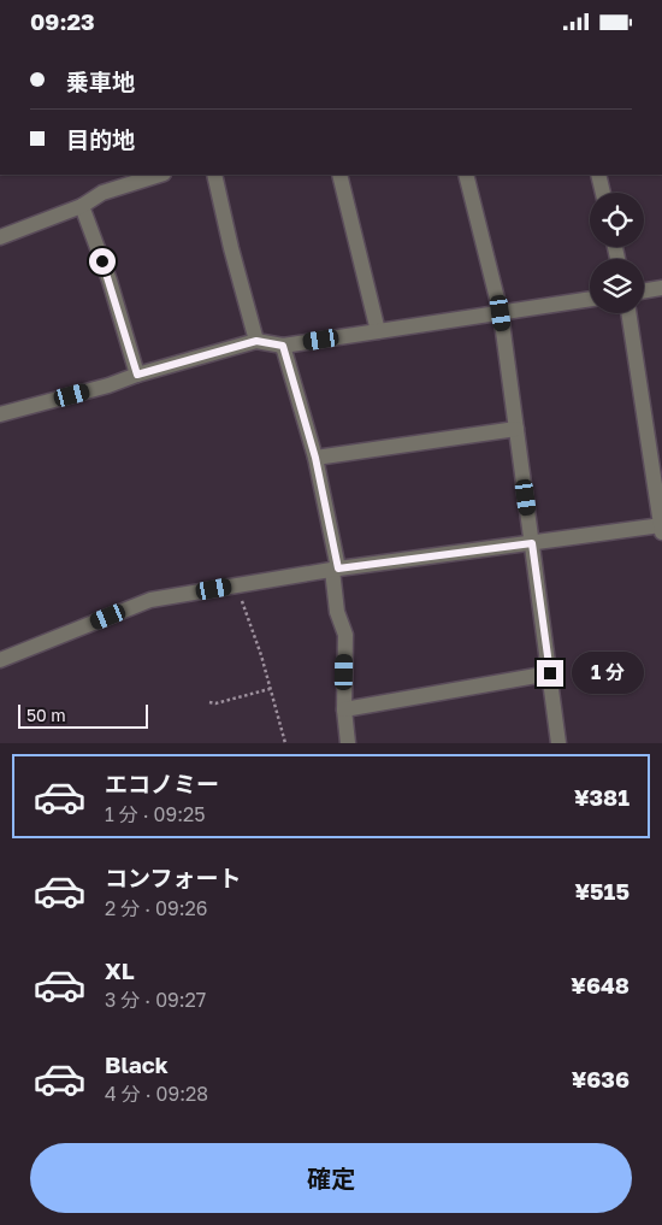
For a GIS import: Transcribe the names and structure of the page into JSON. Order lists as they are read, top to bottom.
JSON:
{
  "scale_bar": "50 m",
  "page": {
    "status": "09:23",
    "banner": ["乗車地", "目的地"],
    "bubble": "1 分",
    "scale": "50 m",
    "list": [
      {
        "name": "エコノミー",
        "note": "1 分 · 09:25",
        "value": "¥381"
      },
      {
        "name": "コンフォート",
        "note": "2 分 · 09:26",
        "value": "¥515"
      },
      {
        "name": "XL",
        "note": "3 分 · 09:27",
        "value": "¥648"
      },
      {
        "name": "Black",
        "note": "4 分 · 09:28",
        "value": "¥636"
      }
    ],
    "buttons": "確定"
  }
}
